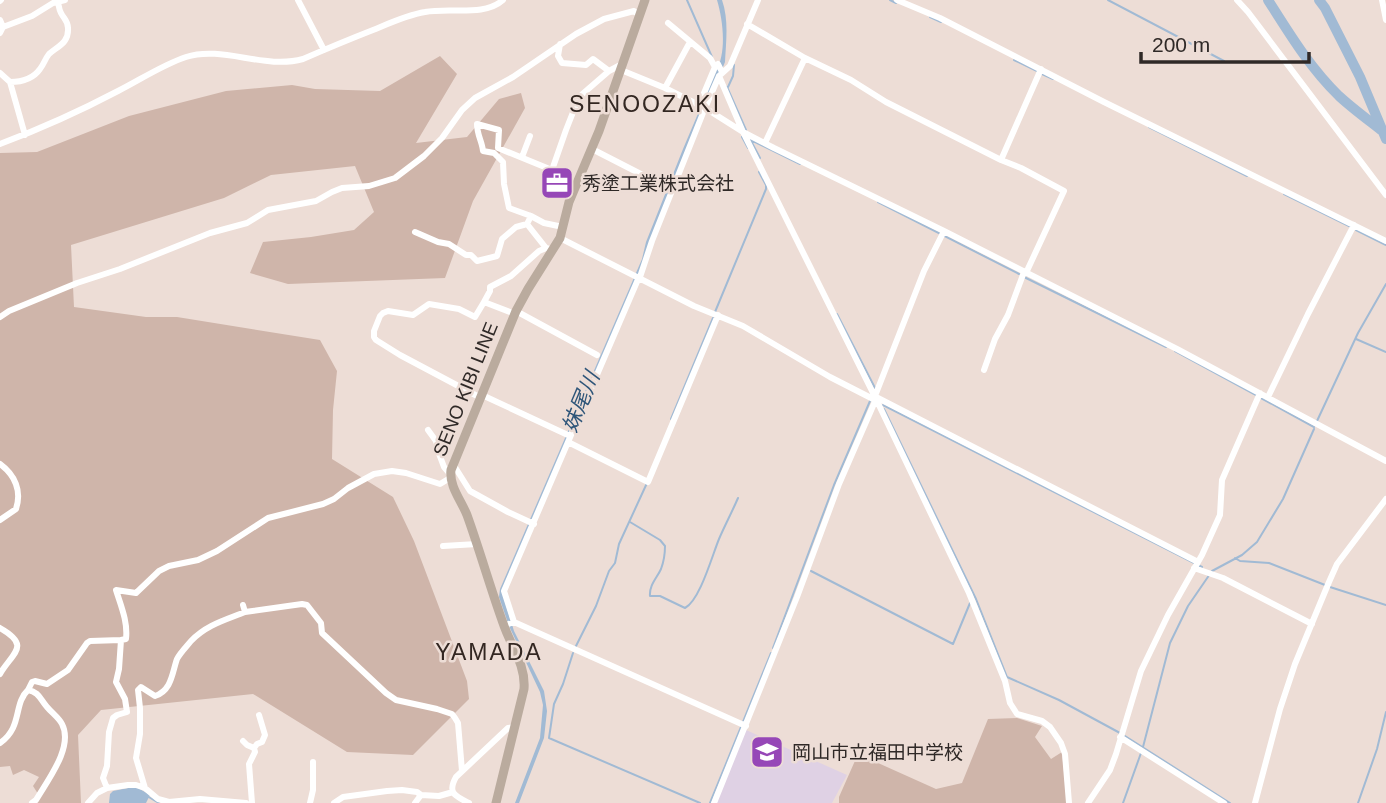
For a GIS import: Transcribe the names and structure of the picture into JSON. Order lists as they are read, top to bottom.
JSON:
{
  "streets": {
    "main road": ["SENO KIBI LINE"]
  },
  "districts": ["SENOOZAKI", "YAMADA"],
  "water": ["妹尾川"],
  "places": {
    "office": ["秀塗工業株式会社"],
    "school or university": ["岡山市立福田中学校"]
  },
  "scale_bar": "200 m"
}
